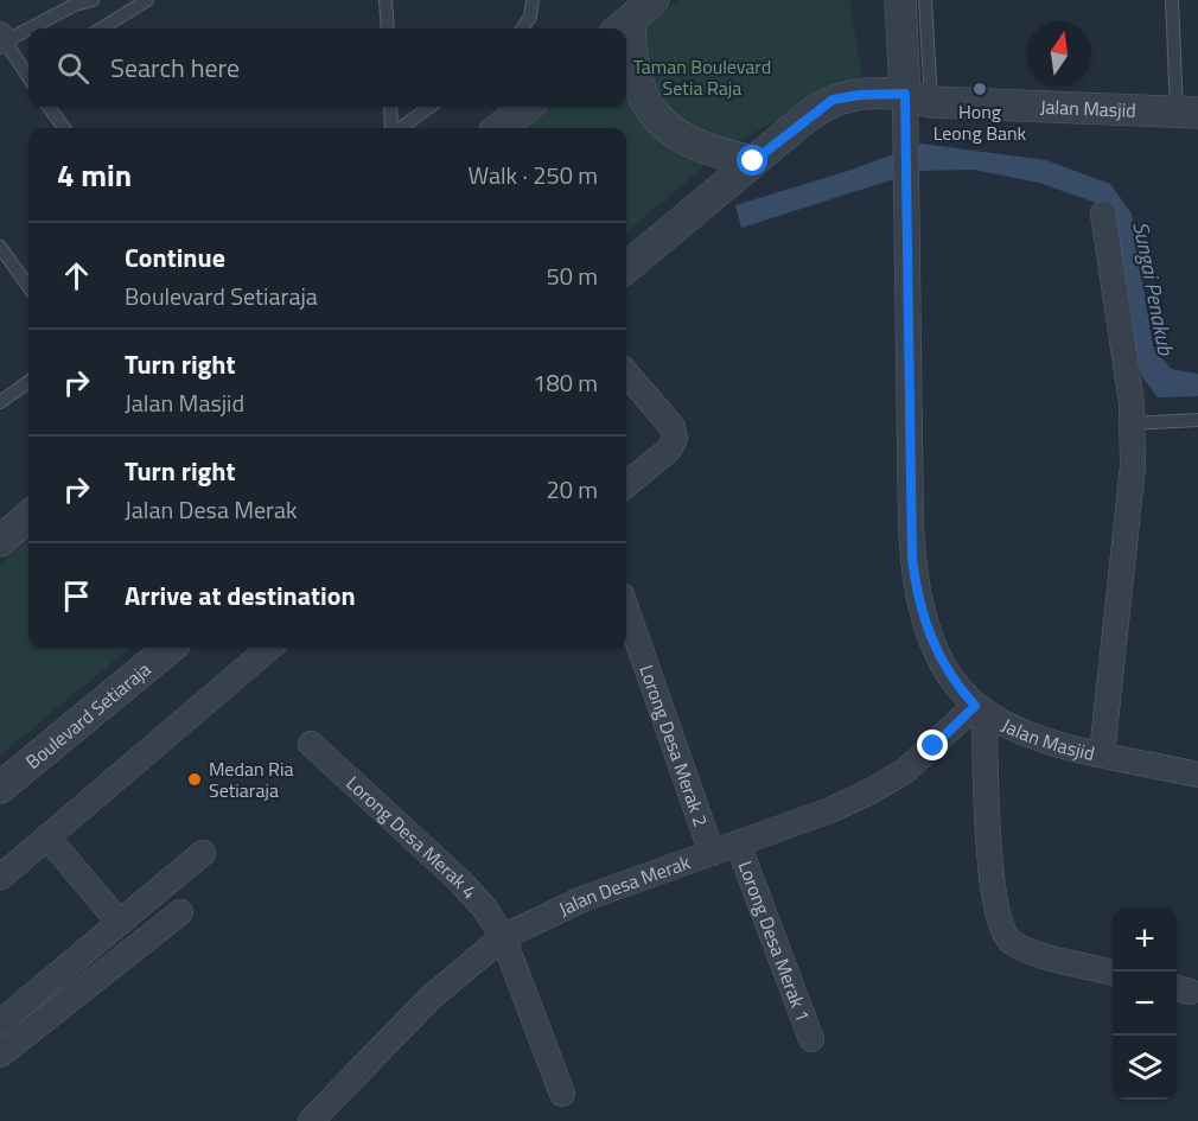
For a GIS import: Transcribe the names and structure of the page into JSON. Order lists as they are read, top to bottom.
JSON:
{
  "streets": {
    "street": [
      "Jalan Masjid",
      "Boulevard Setiaraja",
      "Lorong Desa Merak 2",
      "Lorong Desa Merak 4",
      "Jalan Desa Merak",
      "Lorong Desa Merak 1"
    ]
  },
  "crossings": [
    ["Jalan Masjid", "Jalan Desa Merak"],
    ["Lorong Desa Merak 2", "Jalan Desa Merak"],
    ["Lorong Desa Merak 4", "Jalan Desa Merak"],
    ["Jalan Desa Merak", "Lorong Desa Merak 1"]
  ],
  "water": ["Sungai Penakub"],
  "parks": ["Taman Boulevard Setia Raja"],
  "places": ["Hong Leong Bank", "Medan Ria Setiaraja"],
  "north": "top",
  "page": {
    "search": "Search here",
    "heading": ["4 min", "Walk · 250 m"],
    "list": [
      ["Continue", "Boulevard Setiaraja", "50 m"],
      ["Turn right", "Jalan Masjid", "180 m"],
      ["Turn right", "Jalan Desa Merak", "20 m"],
      "Arrive at destination"
    ],
    "map_buttons": ["+", "−"]
  }
}
